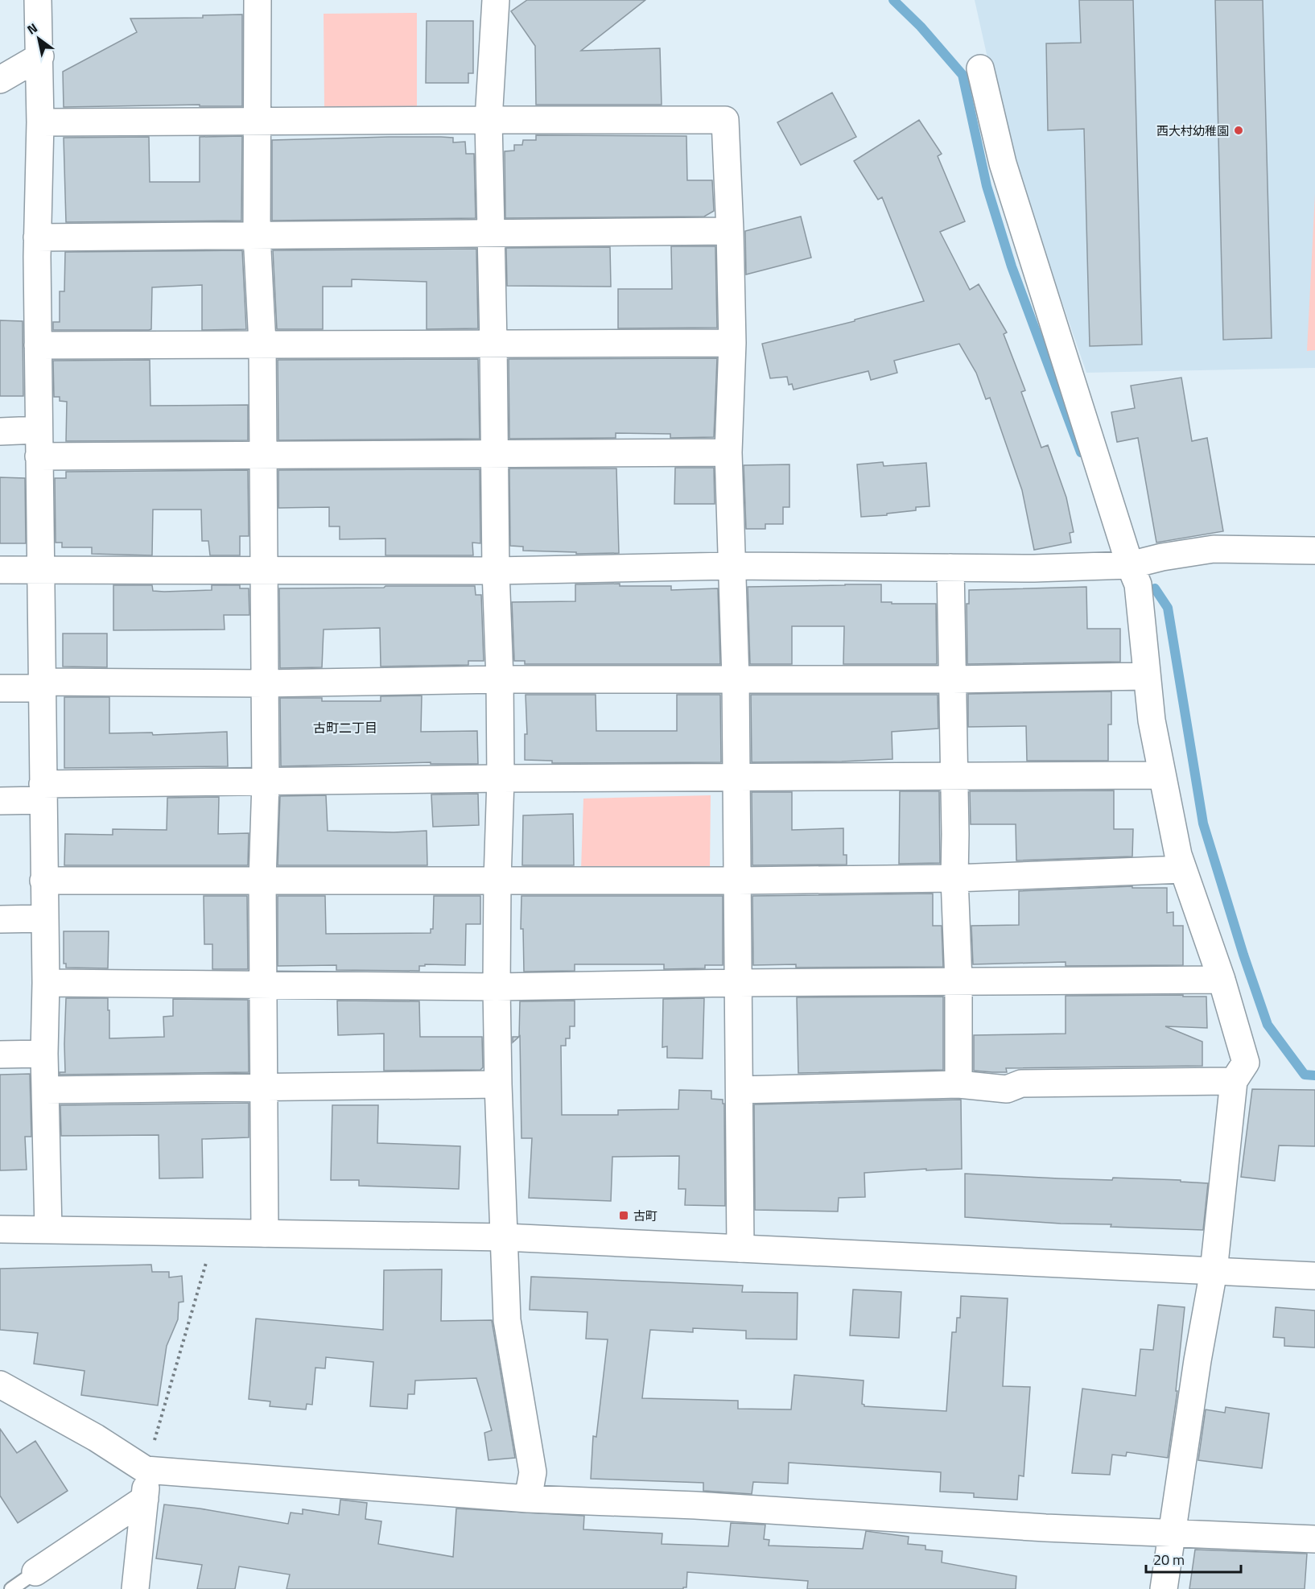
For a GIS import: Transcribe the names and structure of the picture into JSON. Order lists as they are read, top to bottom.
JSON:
{
  "districts": ["古町二丁目"],
  "places": {
    "other": ["西大村幼稚園"],
    "transit": ["古町"]
  },
  "scale_bar": "20 m",
  "north": "top left"
}
